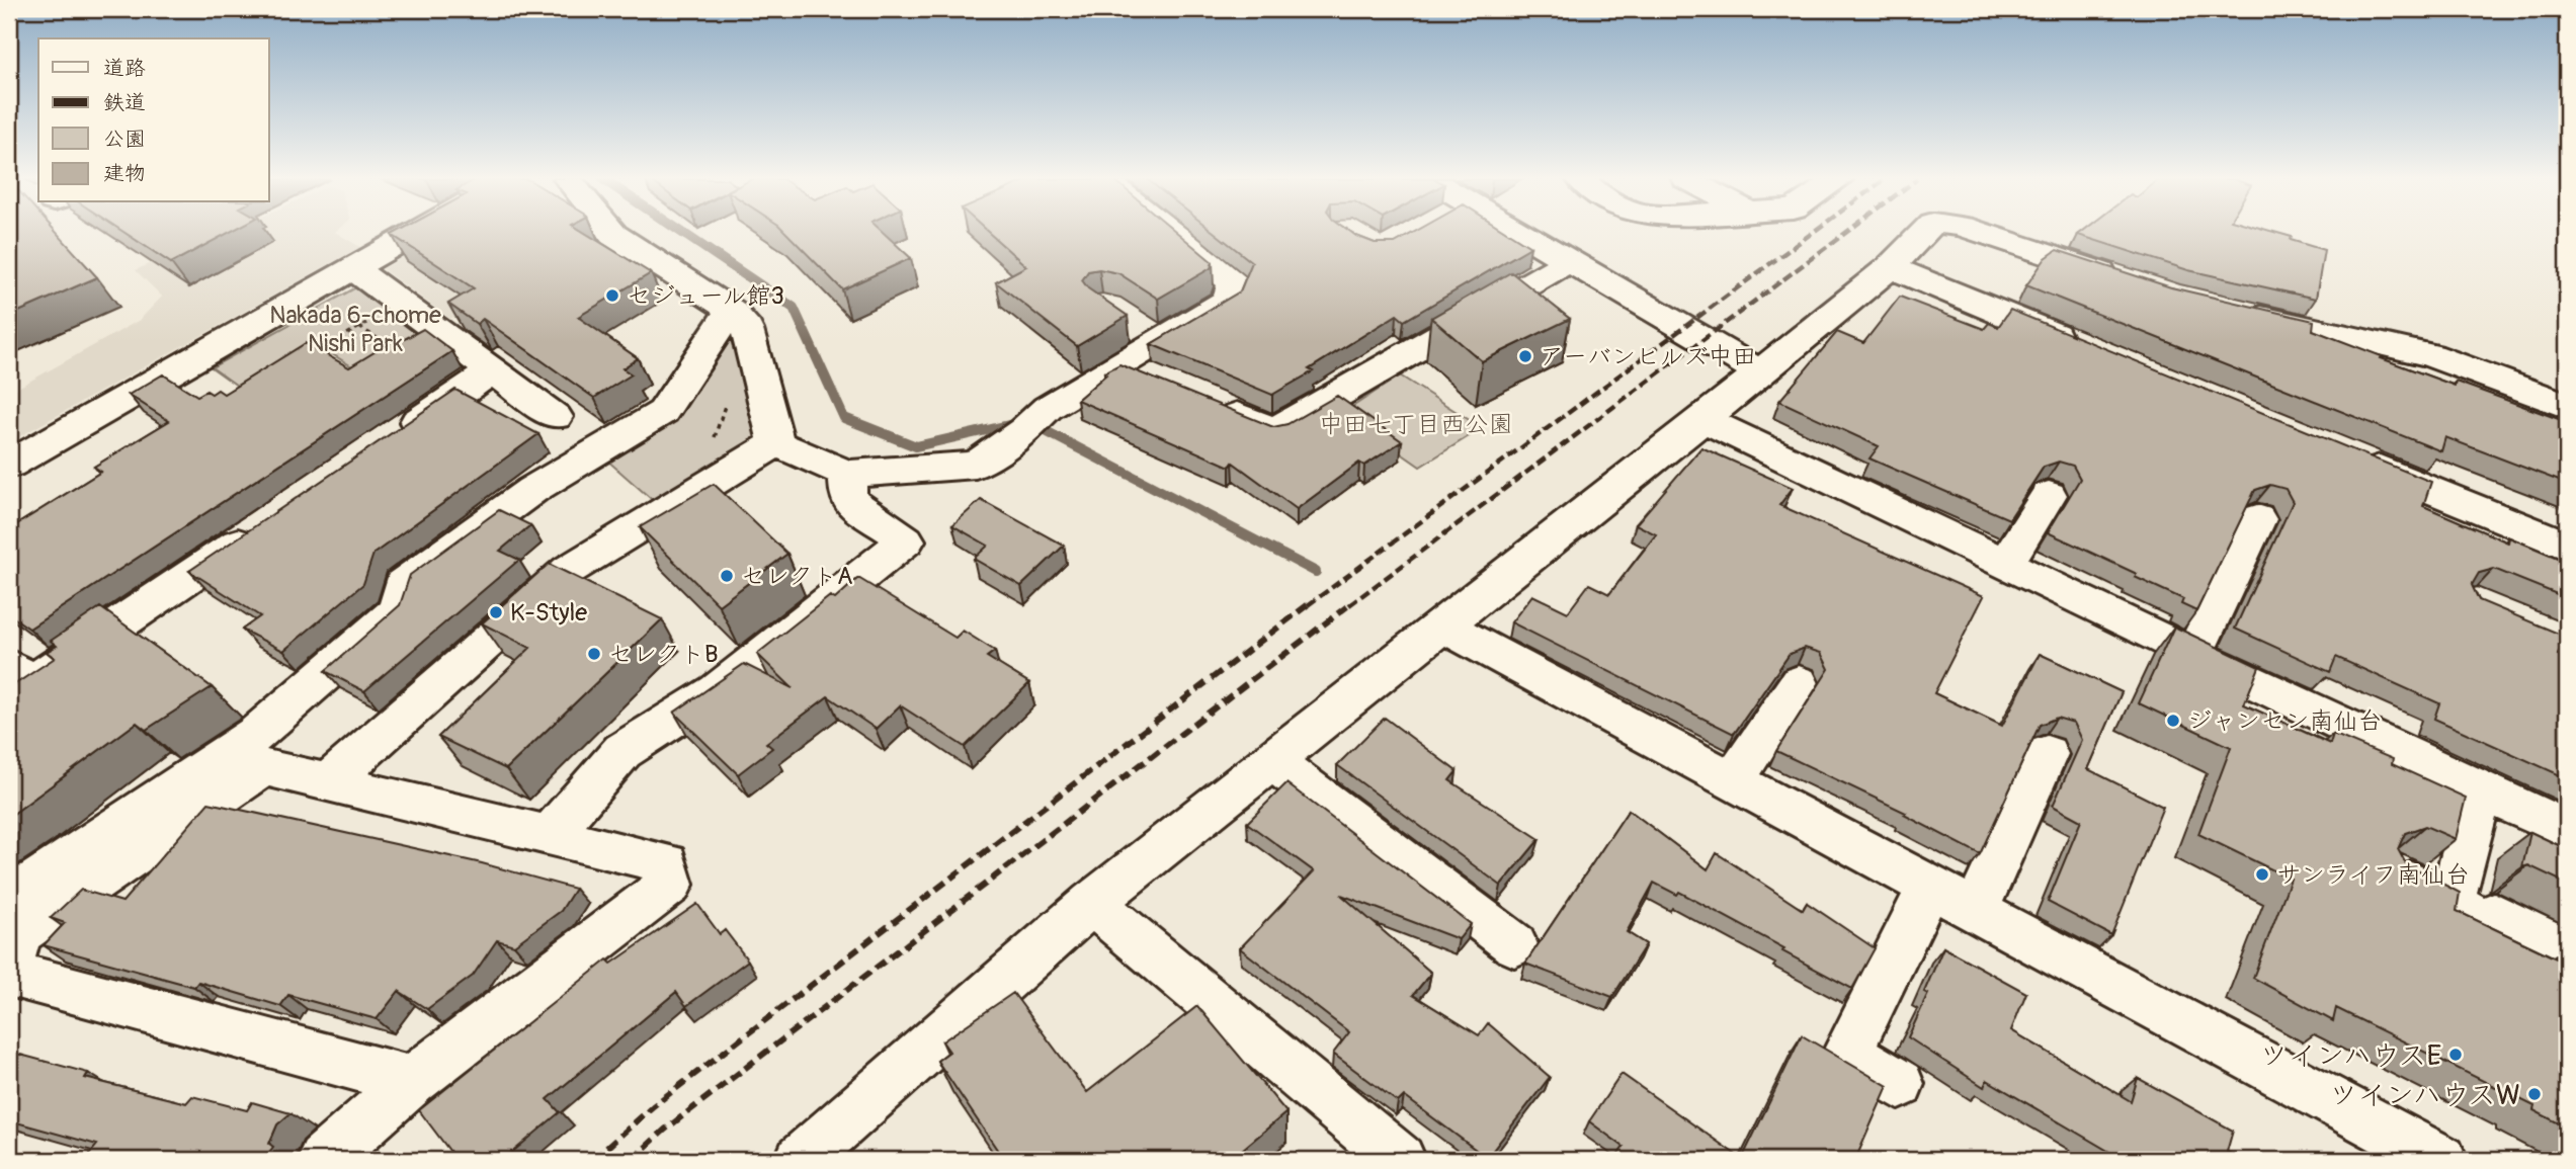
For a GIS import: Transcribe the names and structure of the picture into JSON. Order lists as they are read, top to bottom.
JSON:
{
  "parks": ["Nakada 6-chome Nishi Park", "中田七丁目西公園"],
  "places": [
    "セジュール館3",
    "アーバンヒルズ中田",
    "セレクトA",
    "K-Style",
    "セレクトB",
    "ジャンセン南仙台",
    "サンライフ南仙台",
    "ツインハウスE",
    "ツインハウスW"
  ],
  "legend": [
    "道路",
    "鉄道",
    "公園",
    "建物"
  ]
}
